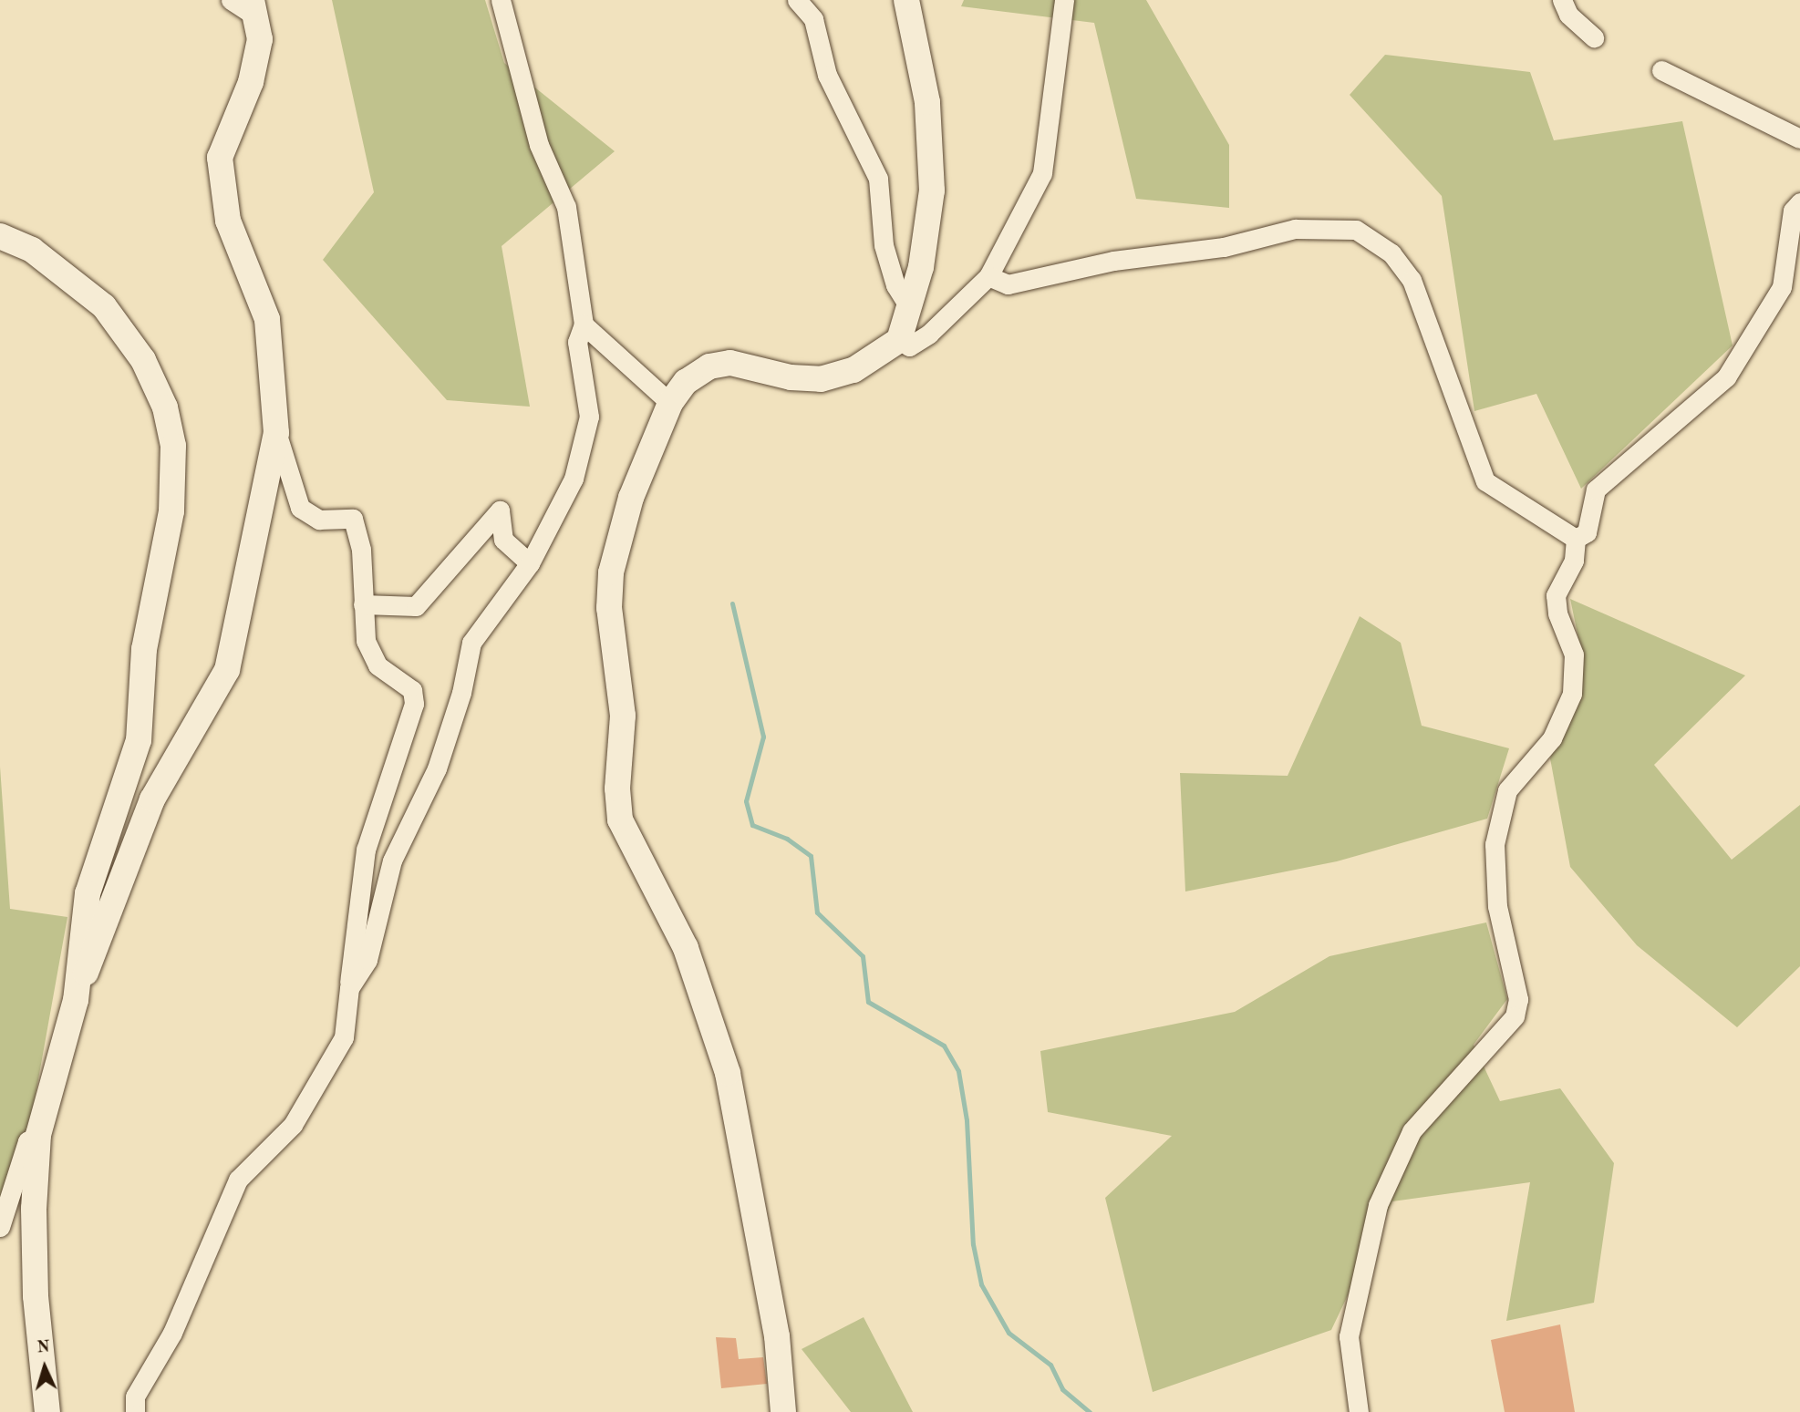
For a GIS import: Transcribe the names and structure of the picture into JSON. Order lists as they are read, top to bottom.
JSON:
{
  "north": "top"
}
